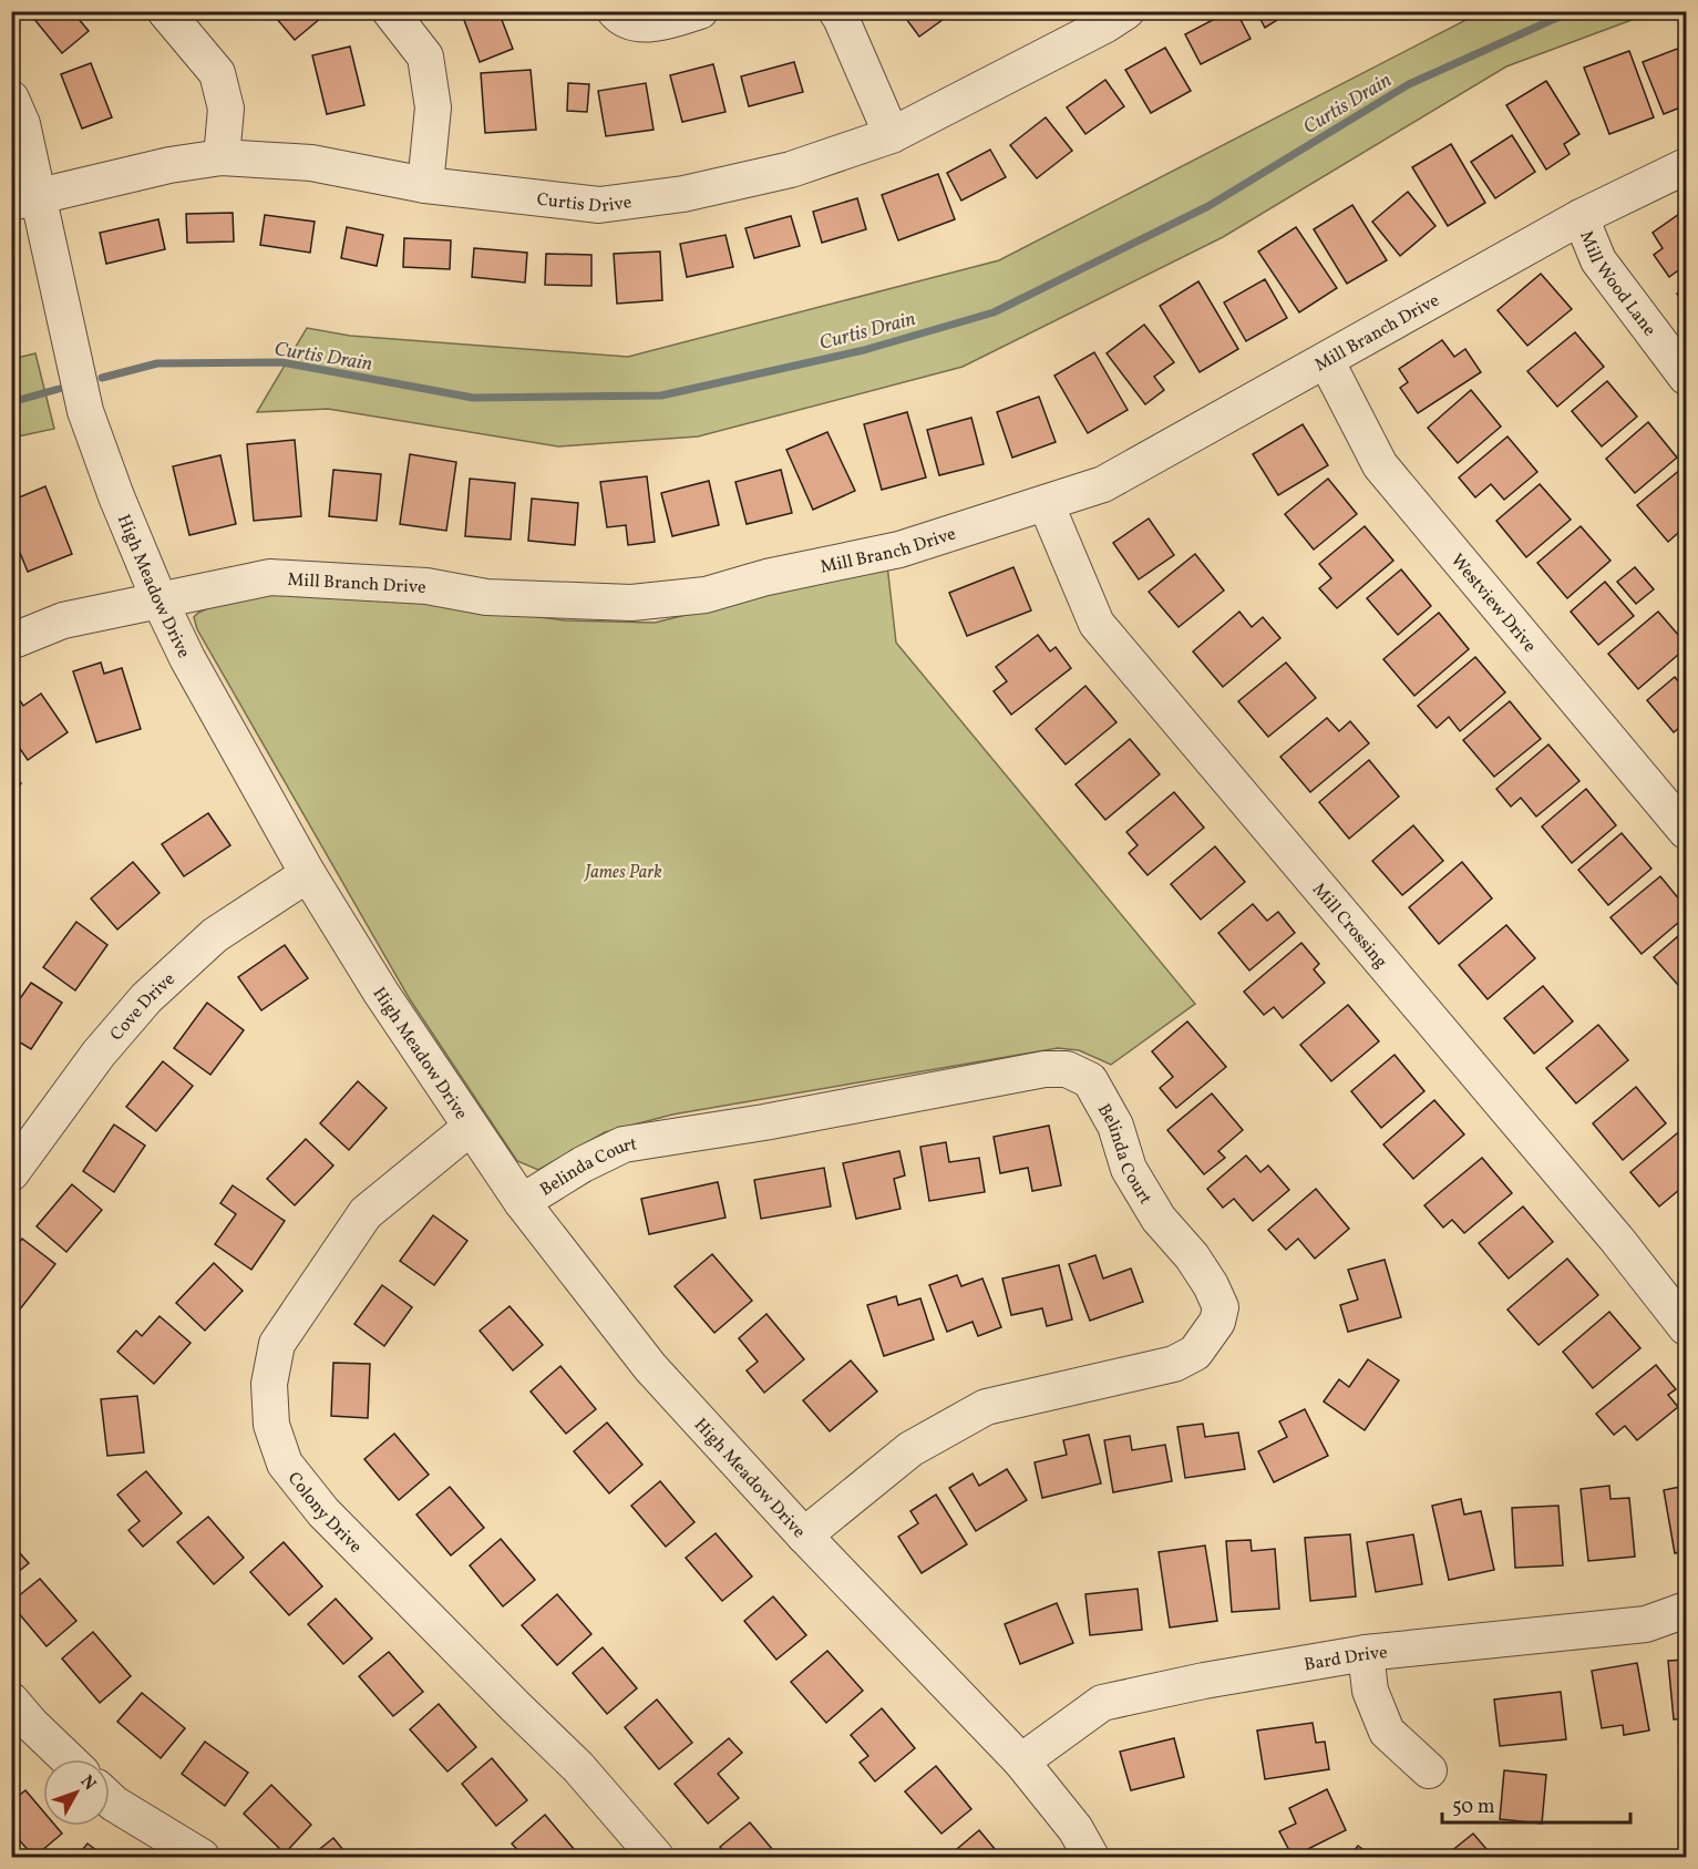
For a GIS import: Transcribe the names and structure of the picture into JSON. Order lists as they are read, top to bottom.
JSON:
{
  "streets": {
    "street": [
      "Curtis Drive",
      "Mill Wood Lane",
      "Mill Branch Drive",
      "High Meadow Drive",
      "Westview Drive",
      "Mill Crossing",
      "Cove Drive",
      "Belinda Court",
      "Colony Drive",
      "Bard Drive"
    ]
  },
  "crossings": [
    ["Curtis Drive", "High Meadow Drive"],
    ["Mill Wood Lane", "Mill Branch Drive"],
    ["Mill Branch Drive", "High Meadow Drive"],
    ["Mill Branch Drive", "Westview Drive"],
    ["Mill Branch Drive", "Mill Crossing"],
    ["High Meadow Drive", "Cove Drive"],
    ["High Meadow Drive", "Belinda Court"],
    ["High Meadow Drive", "Colony Drive"],
    ["High Meadow Drive", "Bard Drive"]
  ],
  "water": ["Curtis Drain"],
  "parks": ["James Park"],
  "scale_bar": "50 m",
  "north": "top right"
}
